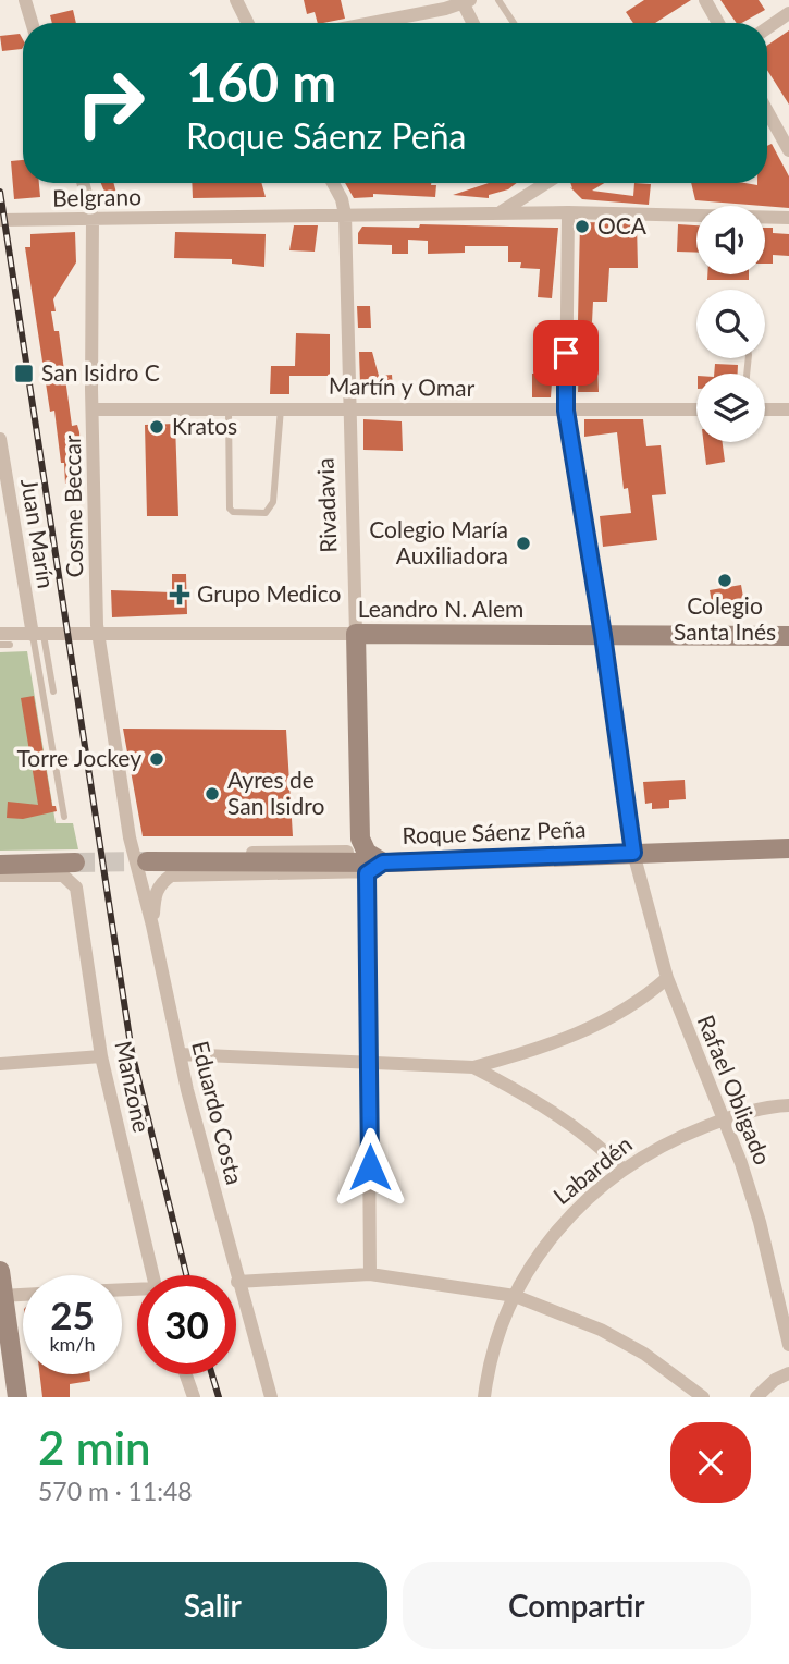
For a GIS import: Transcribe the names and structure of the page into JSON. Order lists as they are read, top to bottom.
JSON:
{
  "streets": {
    "main road": ["Rivadavia", "Leandro N. Alem", "Roque Sáenz Peña"],
    "street": [
      "Belgrano",
      "Martín y Omar",
      "Cosme Beccar",
      "Juan Marín",
      "Manzone",
      "Rafael Obligado",
      "Eduardo Costa",
      "Labardén"
    ]
  },
  "crossings": [
    ["Belgrano", "Rivadavia"],
    ["Belgrano", "Cosme Beccar"],
    ["Belgrano", "Rafael Obligado"],
    ["Martín y Omar", "Rivadavia"],
    ["Martín y Omar", "Cosme Beccar"],
    ["Martín y Omar", "Rafael Obligado"],
    ["Rivadavia", "Leandro N. Alem"],
    ["Cosme Beccar", "Leandro N. Alem"],
    ["Cosme Beccar", "Eduardo Costa"],
    ["Juan Marín", "Leandro N. Alem"],
    ["Leandro N. Alem", "Rafael Obligado"],
    ["Roque Sáenz Peña", "Rafael Obligado"],
    ["Roque Sáenz Peña", "Eduardo Costa"],
    ["Rafael Obligado", "Labardén"]
  ],
  "places": {
    "other": [
      "OCA",
      "Kratos",
      "Colegio María Auxiliadora",
      "Colegio Santa Inés",
      "Torre Jockey",
      "Ayres de San Isidro"
    ],
    "transit": ["San Isidro C"],
    "health": ["Grupo Medico"]
  },
  "page": {
    "turn": ["160 m", "Roque Sáenz Peña"],
    "speed": "25 km/h",
    "limit": "30",
    "heading": ["2 min", "570 m · 11:48"],
    "buttons": ["Salir", "Compartir"]
  }
}
